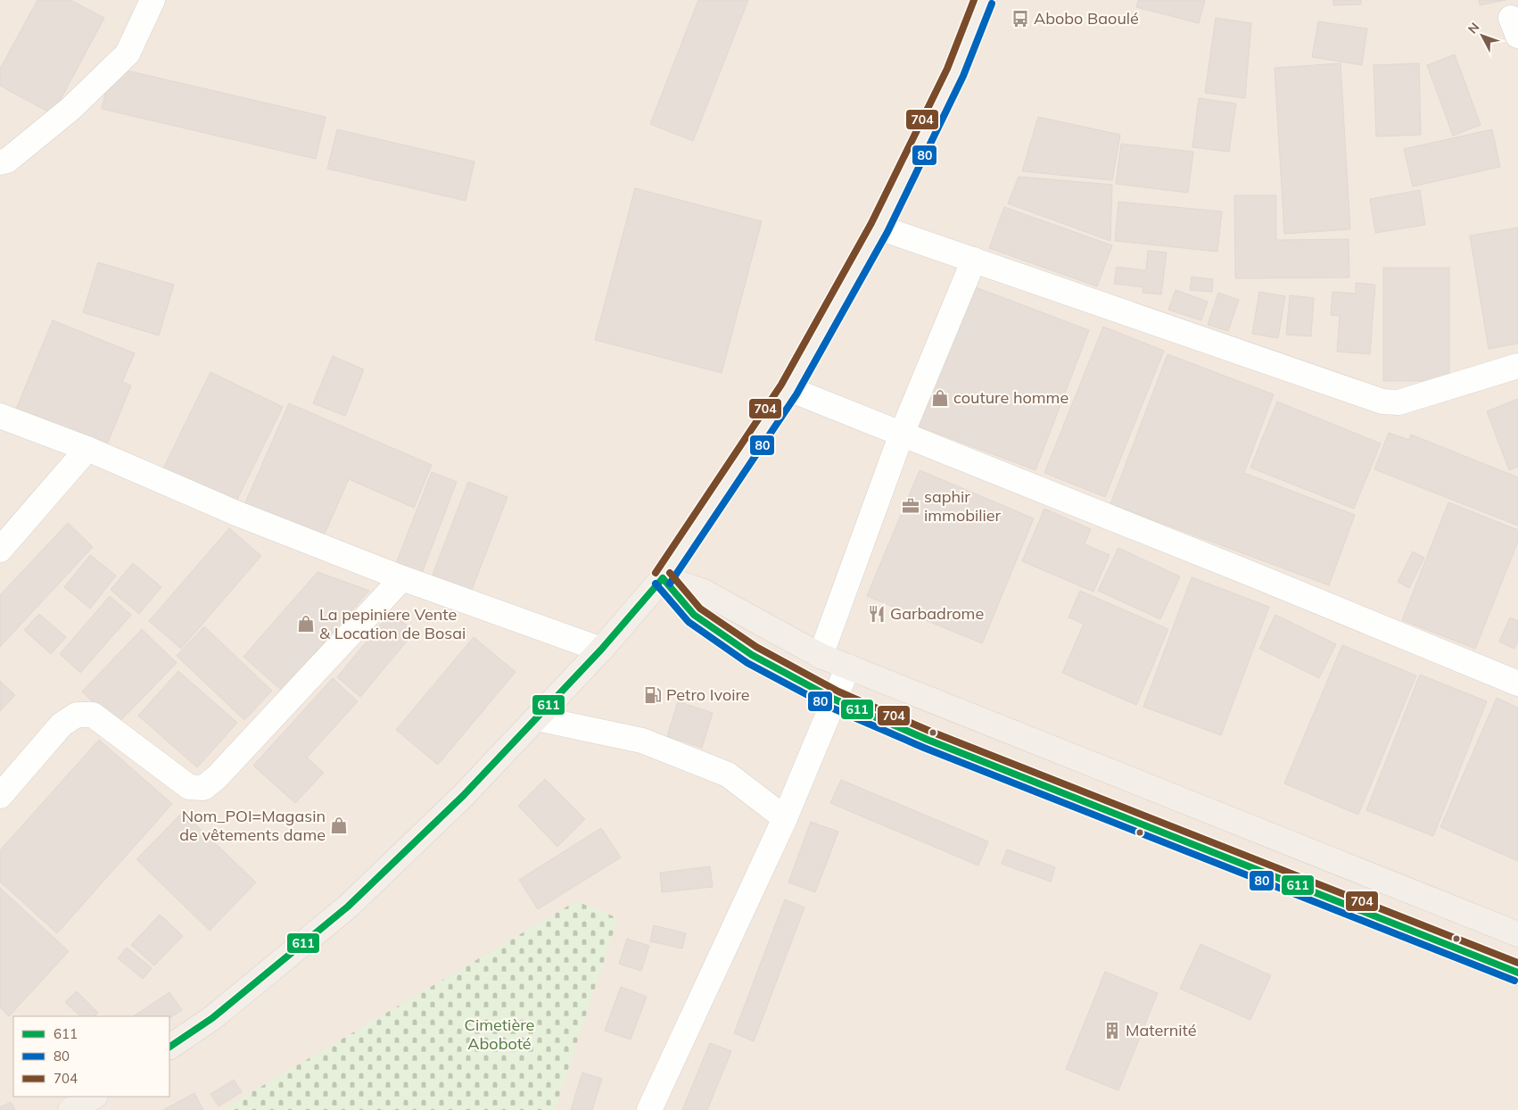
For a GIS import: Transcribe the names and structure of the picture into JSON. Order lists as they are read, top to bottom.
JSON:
{
  "parks": ["Cimetière Aboboté"],
  "places": {
    "bus stop": ["Abobo Baoulé"],
    "shop": ["couture homme", "La pepiniere Vente & Location de Bosai", "Nom_POI=Magasin de vêtements dame"],
    "office": ["saphir immobilier"],
    "restaurant": ["Garbadrome"],
    "fuel station": ["Petro Ivoire"],
    "building": ["Maternité"]
  },
  "lines": ["transit line 704", "transit line 80", "transit line 611"],
  "legend": ["611", "80", "704"],
  "north": "top left"
}
